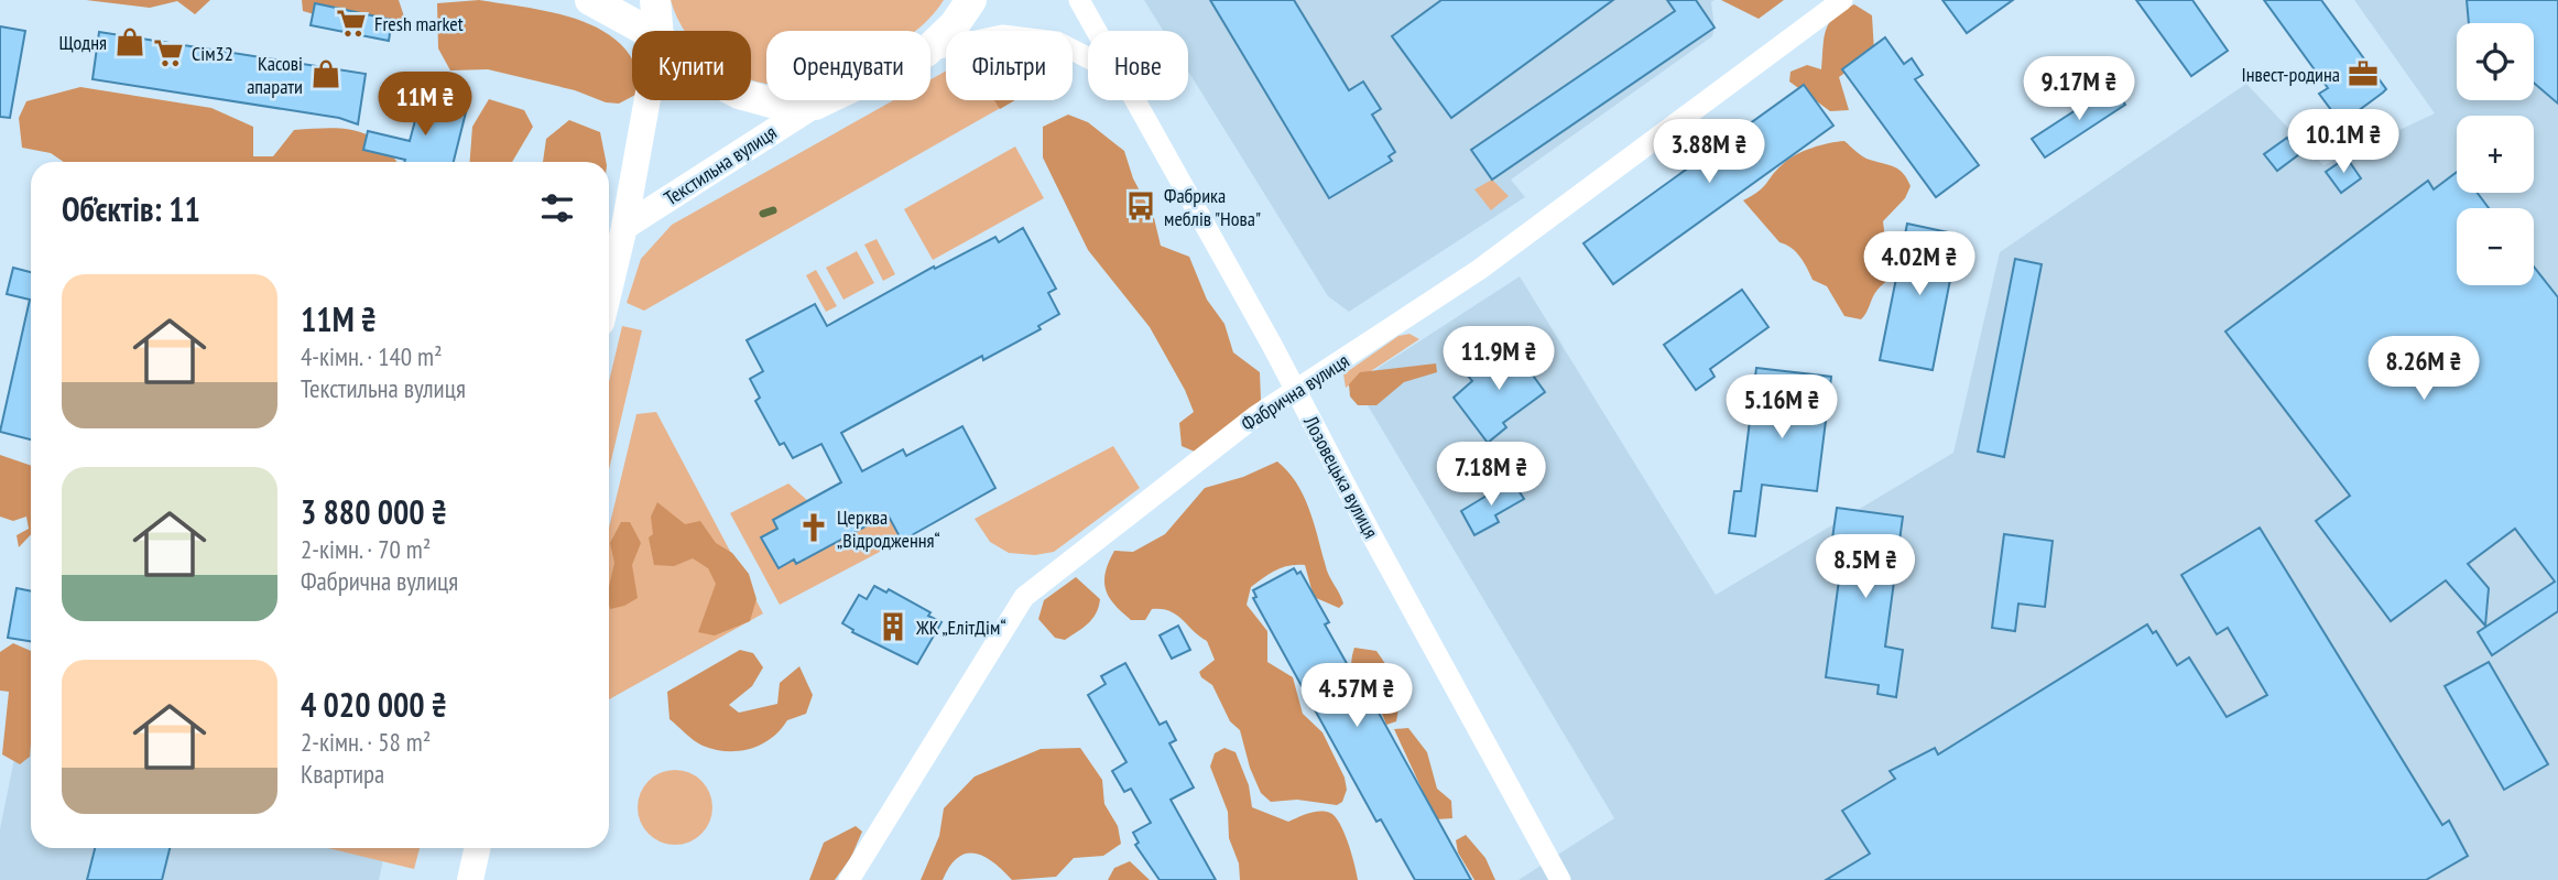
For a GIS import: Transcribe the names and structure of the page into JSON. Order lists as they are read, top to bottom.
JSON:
{
  "streets": {
    "street": ["Текстильна вулиця", "Фабрична вулиця", "Лозовецька вулиця"]
  },
  "crossings": [
    ["Фабрична вулиця", "Лозовецька вулиця"]
  ],
  "places": {
    "supermarket": ["Fresh market", "Сім32"],
    "shop": ["Щодня", "Касові апарати"],
    "office": ["Інвест-родина"],
    "bus stop": ["Фабрика меблів \"Нова\""],
    "church": ["Церква „Відродження“"],
    "building": ["ЖК „ЕлітДім“"]
  },
  "page": {
    "map_buttons": ["+", "−"],
    "chip": [
      "Купити",
      "Орендувати",
      "Фільтри",
      "Нове"
    ],
    "price": [
      "9.17M ₴",
      "11M ₴",
      "10.1M ₴",
      "3.88M ₴",
      "4.02M ₴",
      "11.9M ₴",
      "8.26M ₴",
      "5.16M ₴",
      "7.18M ₴",
      "8.5M ₴",
      "4.57M ₴"
    ],
    "heading": "Об’єктів: 11",
    "list": [
      {
        "name": "11M ₴",
        "note": "4-кімн. · 140 m² · Текстильна вулиця"
      },
      {
        "name": "3 880 000 ₴",
        "note": "2-кімн. · 70 m² · Фабрична вулиця"
      },
      {
        "name": "4 020 000 ₴",
        "note": "2-кімн. · 58 m² · Квартира"
      }
    ]
  }
}
